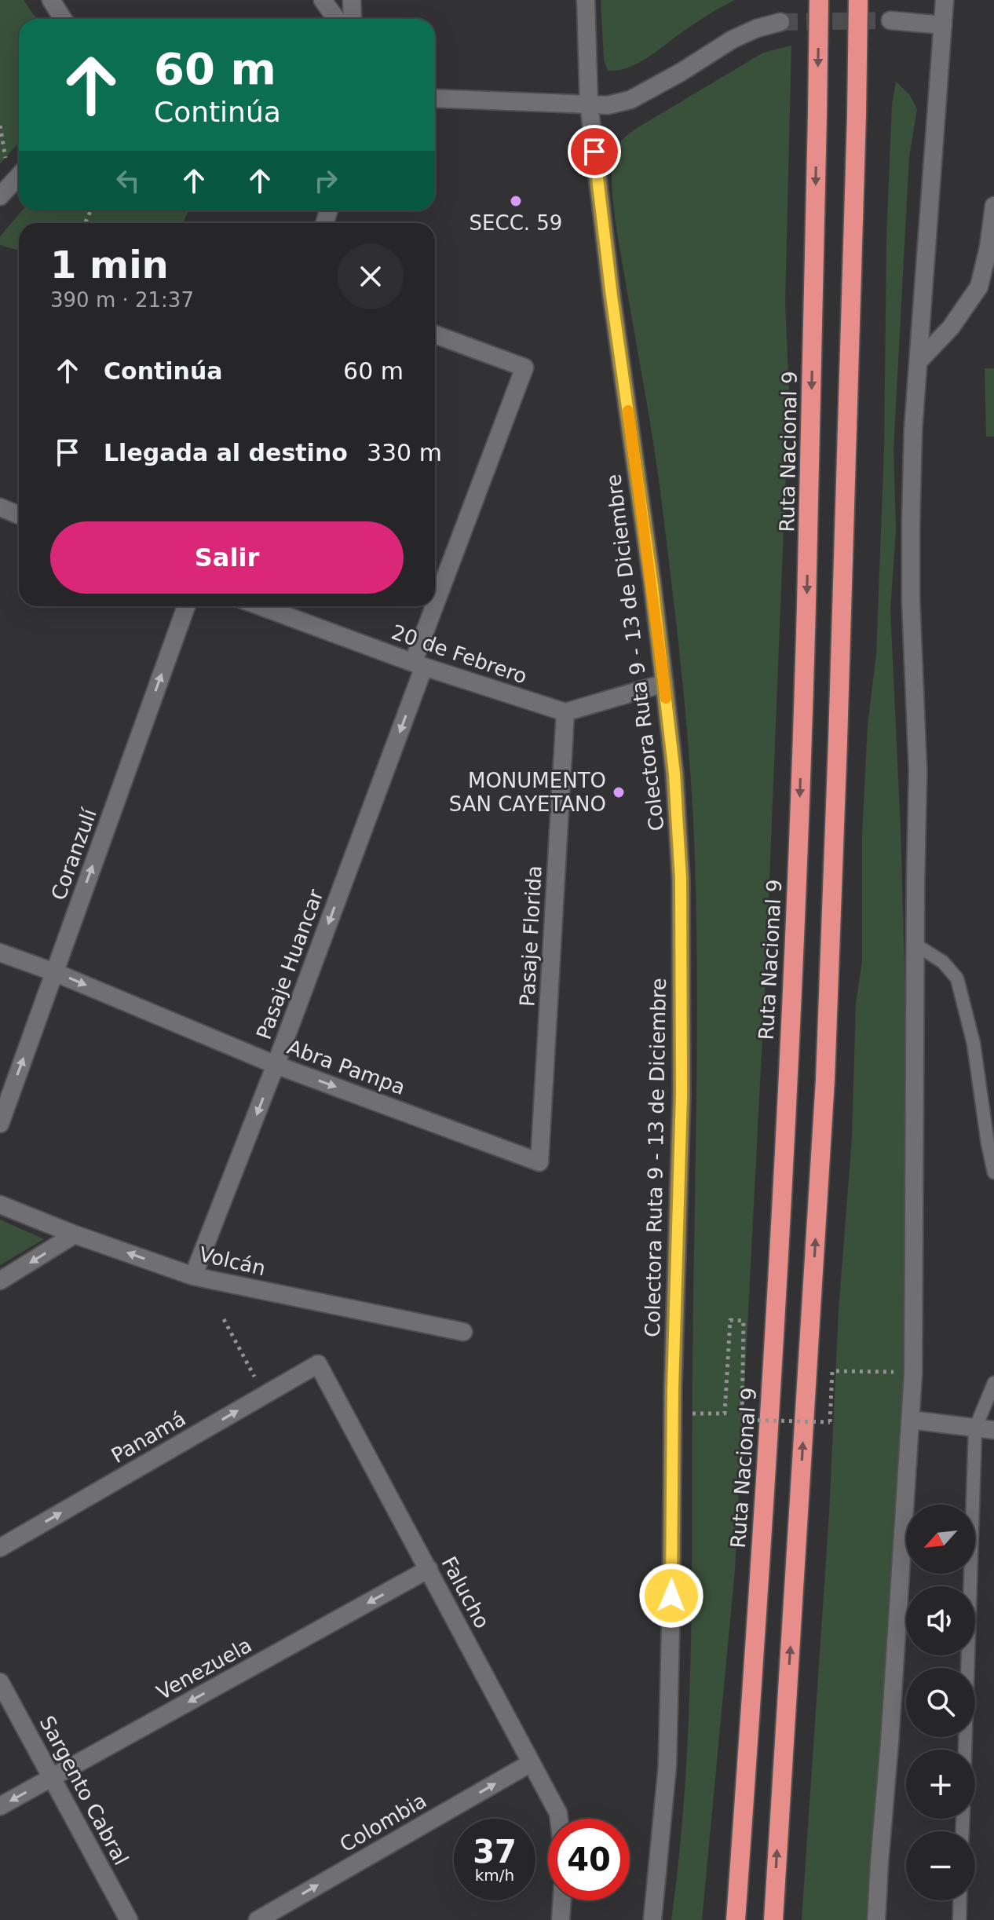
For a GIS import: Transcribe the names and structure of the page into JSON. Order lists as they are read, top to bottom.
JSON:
{
  "streets": {
    "highway": ["Ruta Nacional 9"],
    "street": [
      "Colectora Ruta 9 - 13 de Diciembre",
      "20 de Febrero",
      "Coranzulí",
      "Pasaje Florida",
      "Pasaje Huancar",
      "Abra Pampa",
      "Volcán",
      "Panamá",
      "Falucho",
      "Venezuela",
      "Sargento Cabral",
      "Colombia"
    ]
  },
  "crossings": [
    ["20 de Febrero", "Pasaje Florida"],
    ["20 de Febrero", "Pasaje Huancar"],
    ["Coranzulí", "Abra Pampa"],
    ["Pasaje Florida", "Abra Pampa"],
    ["Pasaje Huancar", "Abra Pampa"],
    ["Pasaje Huancar", "Volcán"],
    ["Panamá", "Falucho"],
    ["Falucho", "Venezuela"],
    ["Falucho", "Colombia"],
    ["Venezuela", "Sargento Cabral"]
  ],
  "one_way": [
    "Coranzulí",
    "Pasaje Huancar",
    "Abra Pampa",
    "Panamá",
    "Venezuela",
    "Colombia"
  ],
  "places": ["SECC. 59", "MONUMENTO SAN CAYETANO"],
  "north": "bottom left",
  "page": {
    "turn": ["60 m", "Continúa"],
    "heading": ["1 min", "390 m · 21:37"],
    "list": [
      {
        "name": "Continúa",
        "value": "60 m"
      },
      {
        "name": "Llegada al destino",
        "value": "330 m"
      }
    ],
    "buttons": "Salir",
    "map_buttons": ["+", "−"],
    "speed": "37 km/h",
    "limit": "40"
  }
}
